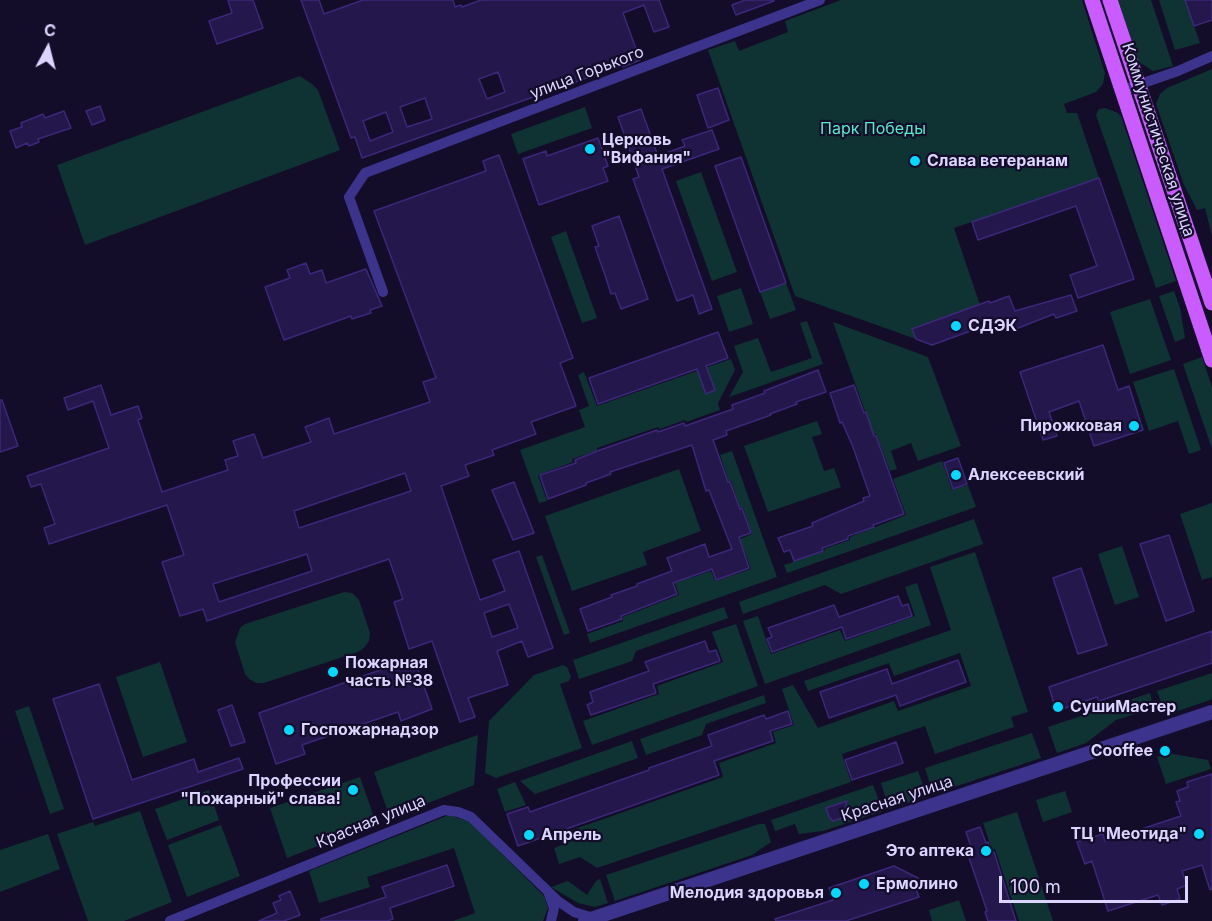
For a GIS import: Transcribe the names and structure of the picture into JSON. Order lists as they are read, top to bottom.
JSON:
{
  "streets": {
    "main road": ["Коммунистическая улица"],
    "street": ["улица Горького", "Красная улица"]
  },
  "parks": ["Парк Победы"],
  "places": [
    "Церковь \"Вифания\"",
    "Слава ветеранам",
    "СДЭК",
    "Пирожковая",
    "Алексеевский",
    "Пожарная часть №38",
    "СушиМастер",
    "Госпожарнадзор",
    "Cooffee",
    "Профессии \"Пожарный\" слава!",
    "ТЦ \"Меотида\"",
    "Апрель",
    "Это аптека",
    "Ермолино",
    "Мелодия здоровья"
  ],
  "scale_bar": "100 m",
  "north": "top"
}
